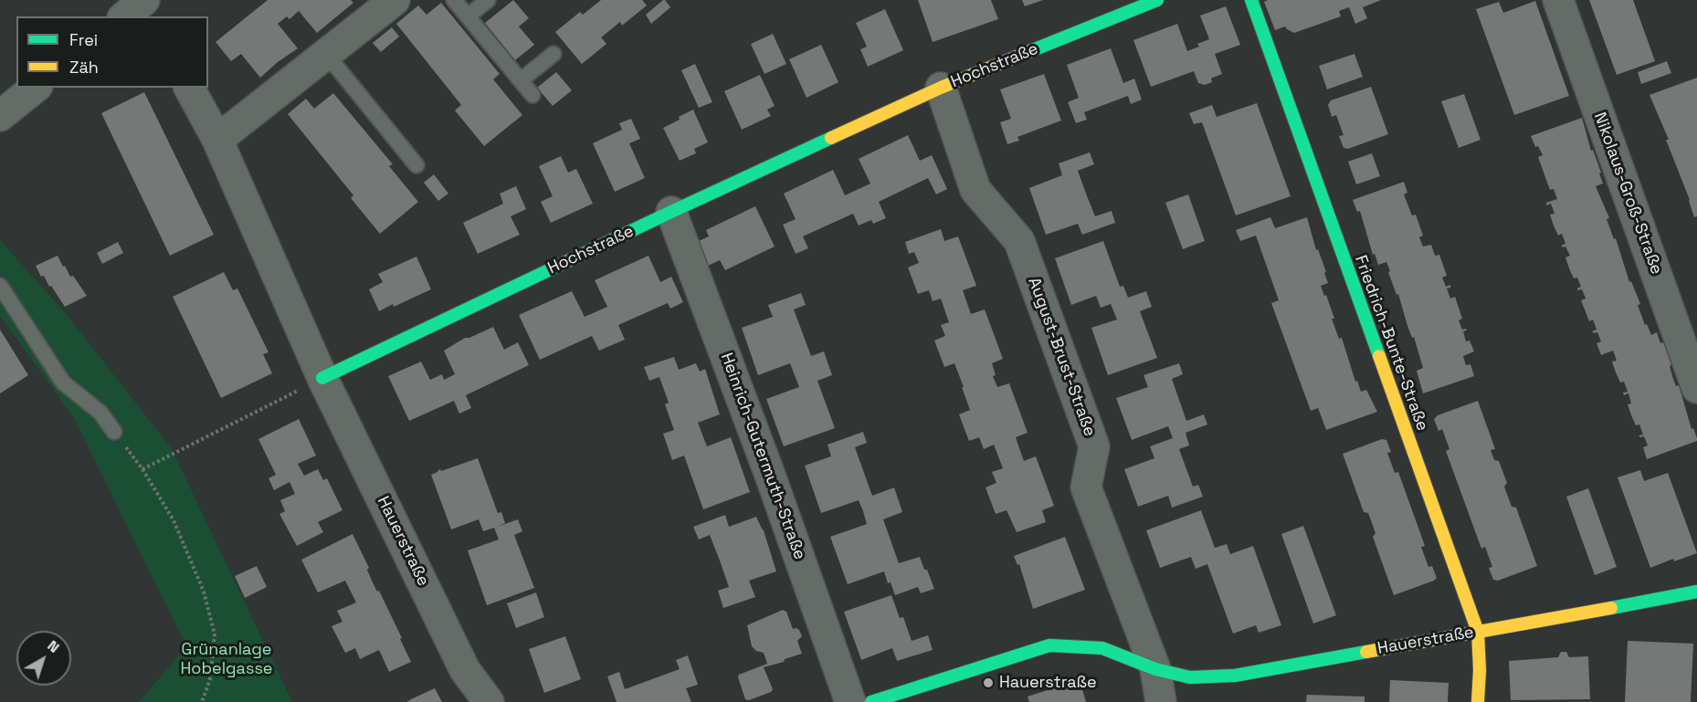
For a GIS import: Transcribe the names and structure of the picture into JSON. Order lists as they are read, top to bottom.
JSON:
{
  "streets": {
    "street": [
      "Hochstraße",
      "Nikolaus-Groß-Straße",
      "Friedrich-Bunte-Straße",
      "August-Brust-Straße",
      "Heinrich-Gutermuth-Straße",
      "Hauerstraße"
    ]
  },
  "crossings": [
    ["Hochstraße", "August-Brust-Straße"],
    ["Hochstraße", "Heinrich-Gutermuth-Straße"],
    ["Hochstraße", "Hauerstraße"],
    ["Friedrich-Bunte-Straße", "Hauerstraße"],
    ["August-Brust-Straße", "Hauerstraße"]
  ],
  "parks": ["Grünanlage Hobelgasse"],
  "places": ["Hauerstraße"],
  "legend": ["Frei", "Zäh"],
  "north": "top right"
}
